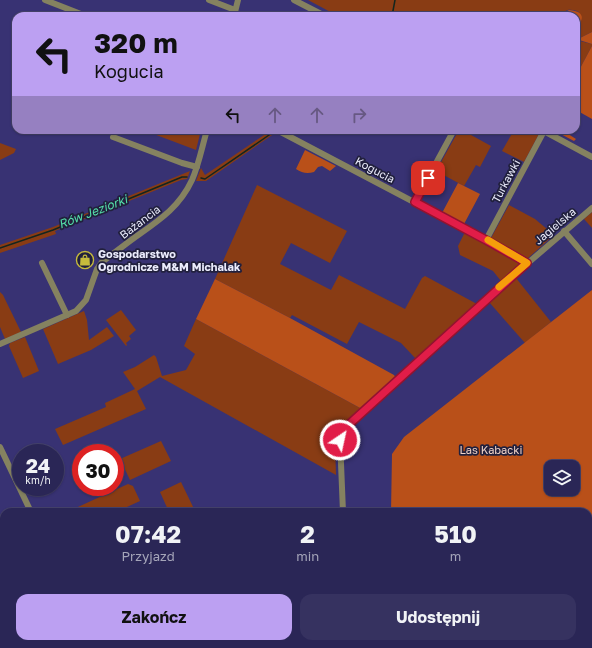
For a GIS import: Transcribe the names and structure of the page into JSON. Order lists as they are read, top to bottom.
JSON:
{
  "streets": {
    "street": [
      "Kogucia",
      "Turkawki",
      "Bażancia",
      "Jagielska"
    ]
  },
  "crossings": [
    ["Kogucia", "Turkawki"],
    ["Kogucia", "Jagielska"]
  ],
  "water": ["Rów Jeziorki"],
  "parks": ["Las Kabacki"],
  "places": {
    "shop": ["Gospodarstwo Ogrodnicze M&M Michalak"]
  },
  "page": {
    "turn": ["320 m", "Kogucia"],
    "speed": "24 km/h",
    "limit": "30",
    "eta": [
      "07:42",
      "Przyjazd",
      "2",
      "min",
      "510",
      "m"
    ],
    "buttons": ["Zakończ", "Udostępnij"]
  }
}
